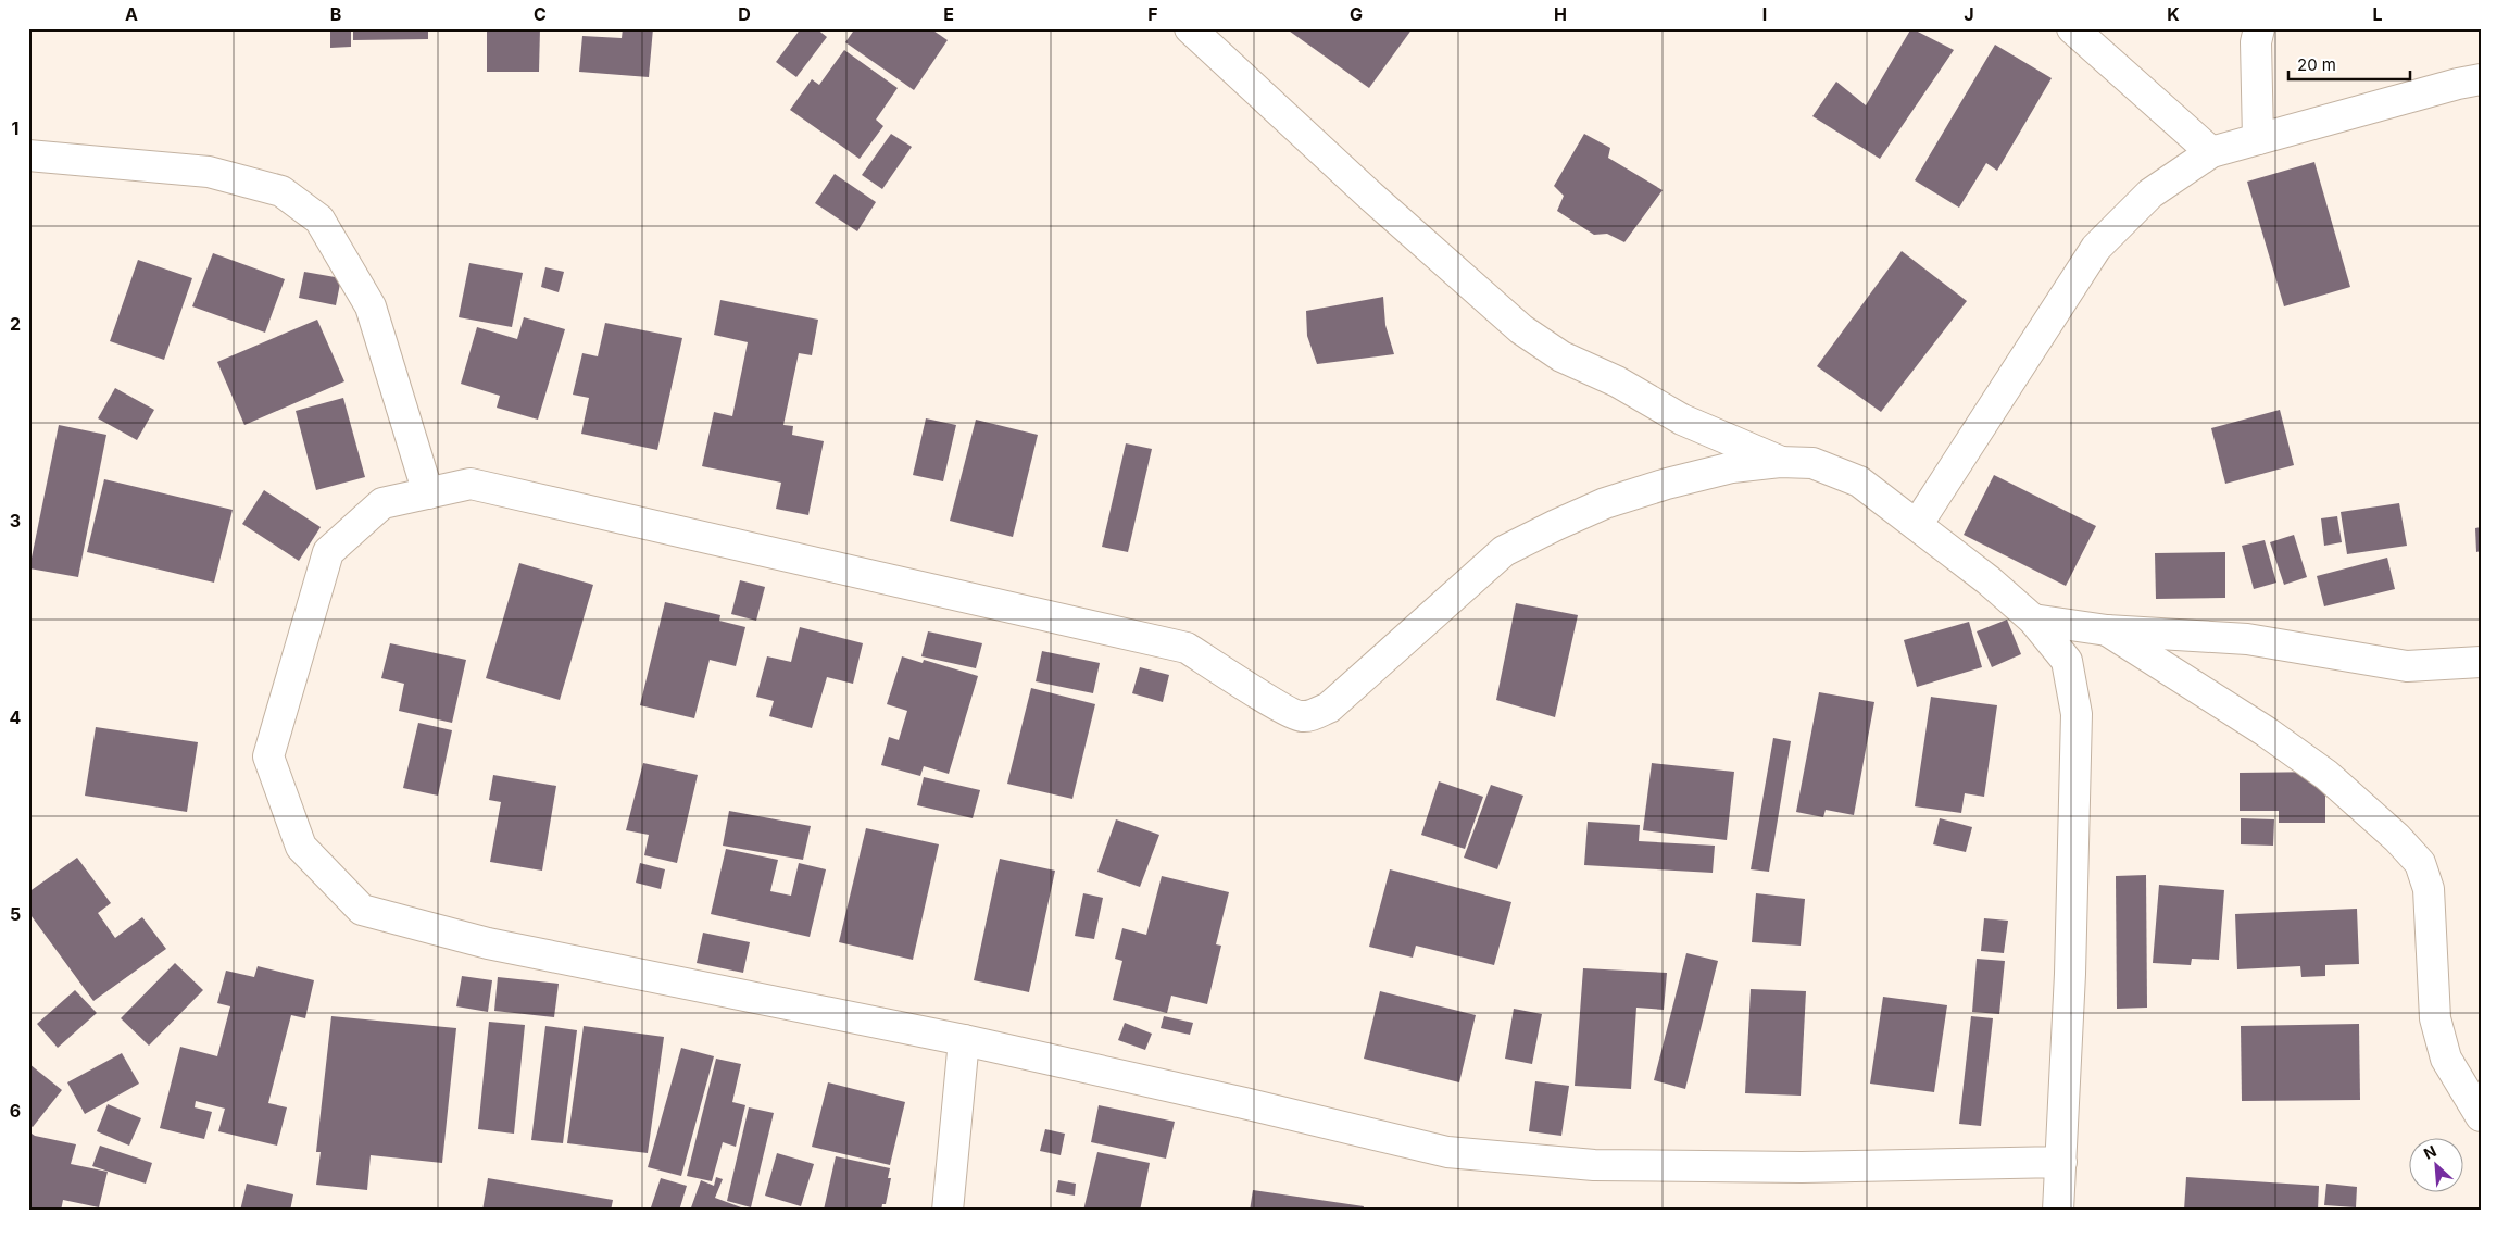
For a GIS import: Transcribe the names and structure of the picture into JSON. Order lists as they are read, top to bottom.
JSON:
{
  "scale_bar": "20 m",
  "north": "top left",
  "grid": {
    "columns": [
      "A",
      "B",
      "C",
      "D",
      "E",
      "F",
      "G",
      "H",
      "I",
      "J",
      "K",
      "L"
    ],
    "rows": [
      "1",
      "2",
      "3",
      "4",
      "5",
      "6"
    ]
  }
}
